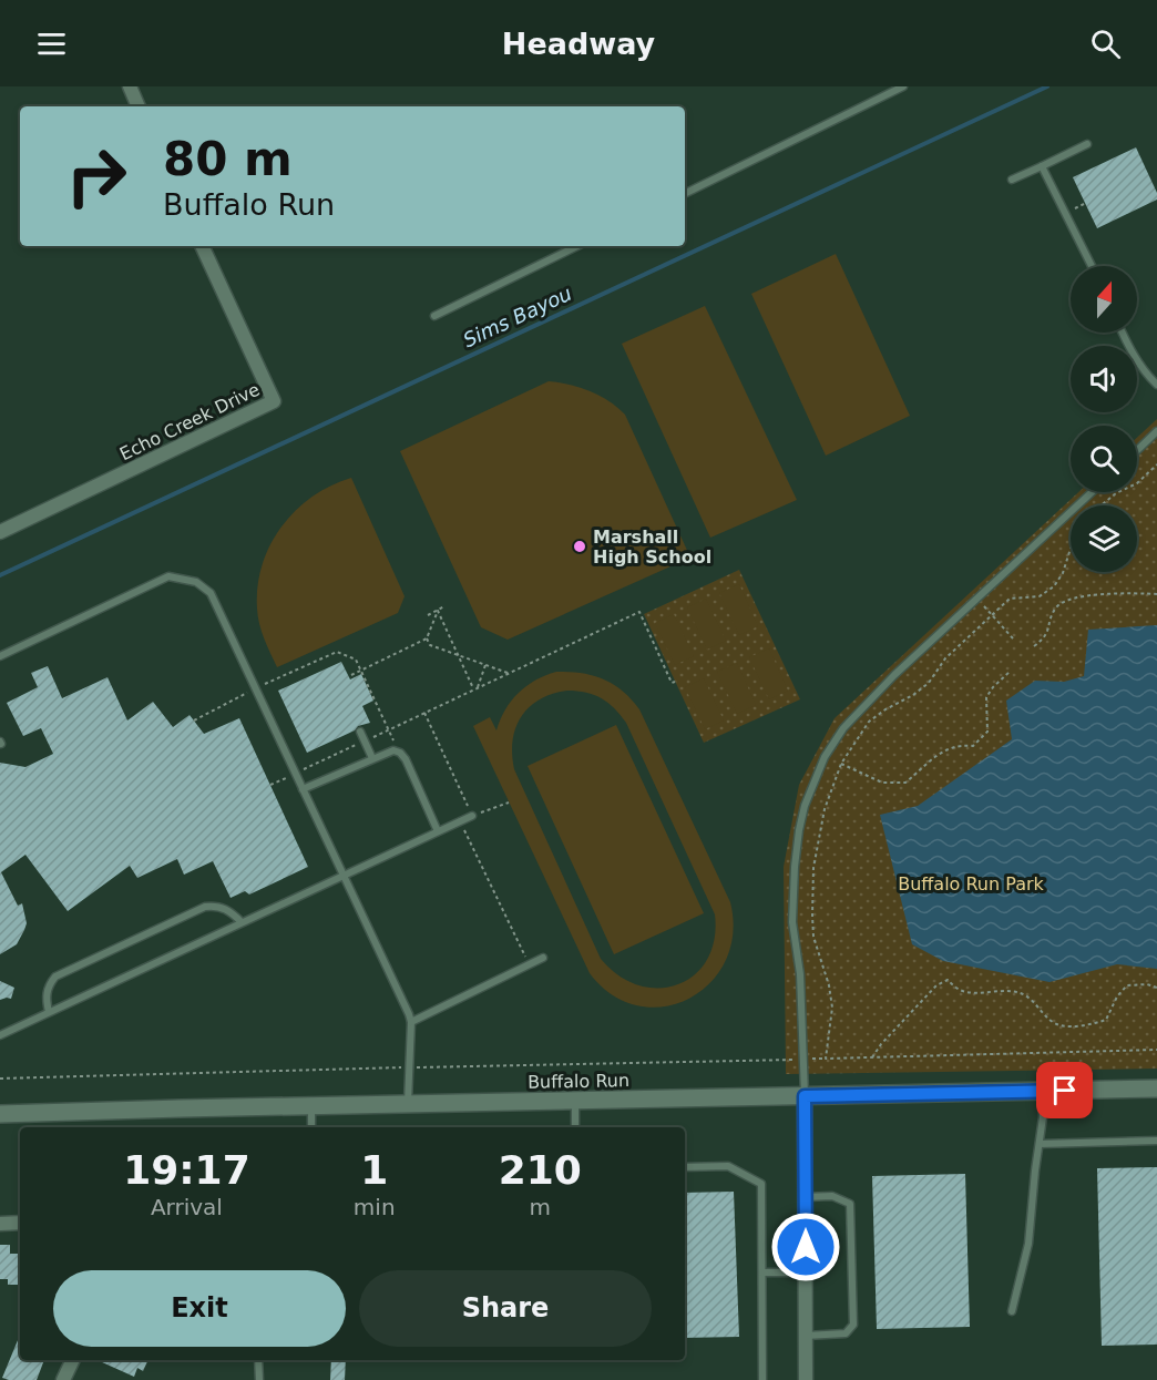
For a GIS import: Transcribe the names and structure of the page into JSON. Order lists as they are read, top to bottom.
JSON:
{
  "streets": {
    "street": ["Echo Creek Drive", "Buffalo Run"]
  },
  "water": ["Sims Bayou"],
  "parks": ["Buffalo Run Park"],
  "places": ["Marshall High School"],
  "north": "top",
  "page": {
    "header": "Headway",
    "turn": ["80 m", "Buffalo Run"],
    "eta": [
      "19:17",
      "Arrival",
      "1",
      "min",
      "210",
      "m"
    ],
    "buttons": ["Exit", "Share"]
  }
}
